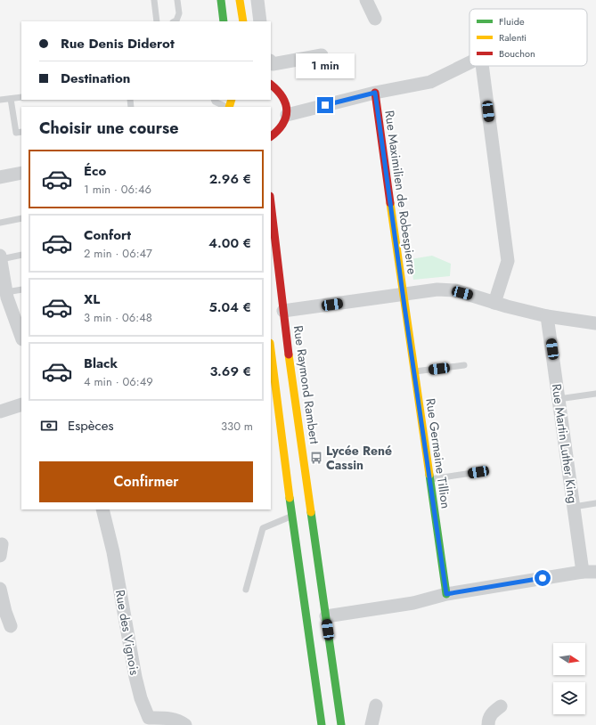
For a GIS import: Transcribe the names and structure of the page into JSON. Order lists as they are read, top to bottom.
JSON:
{
  "streets": {
    "main road": ["Rue Maximilien de Robespierre", "Rue Raymond Rambert", "Rue Germaine Tillion"],
    "street": ["Rue Martin Luther King", "Rue des Vignois"]
  },
  "crossings": [
    ["Rue Maximilien de Robespierre", "Rue Germaine Tillion"]
  ],
  "places": {
    "bus stop": ["Lycée René Cassin"]
  },
  "legend": ["Fluide", "Ralenti", "Bouchon"],
  "north": "right",
  "page": {
    "banner": ["Rue Denis Diderot", "Destination"],
    "bubble": "1 min",
    "heading": "Choisir une course",
    "list": [
      {
        "name": "Éco",
        "note": "1 min · 06:46",
        "value": "2.96 €"
      },
      {
        "name": "Confort",
        "note": "2 min · 06:47",
        "value": "4.00 €"
      },
      {
        "name": "XL",
        "note": "3 min · 06:48",
        "value": "5.04 €"
      },
      {
        "name": "Black",
        "note": "4 min · 06:49",
        "value": "3.69 €"
      }
    ],
    "pay": ["Espèces", "330 m"],
    "buttons": "Confirmer"
  }
}
